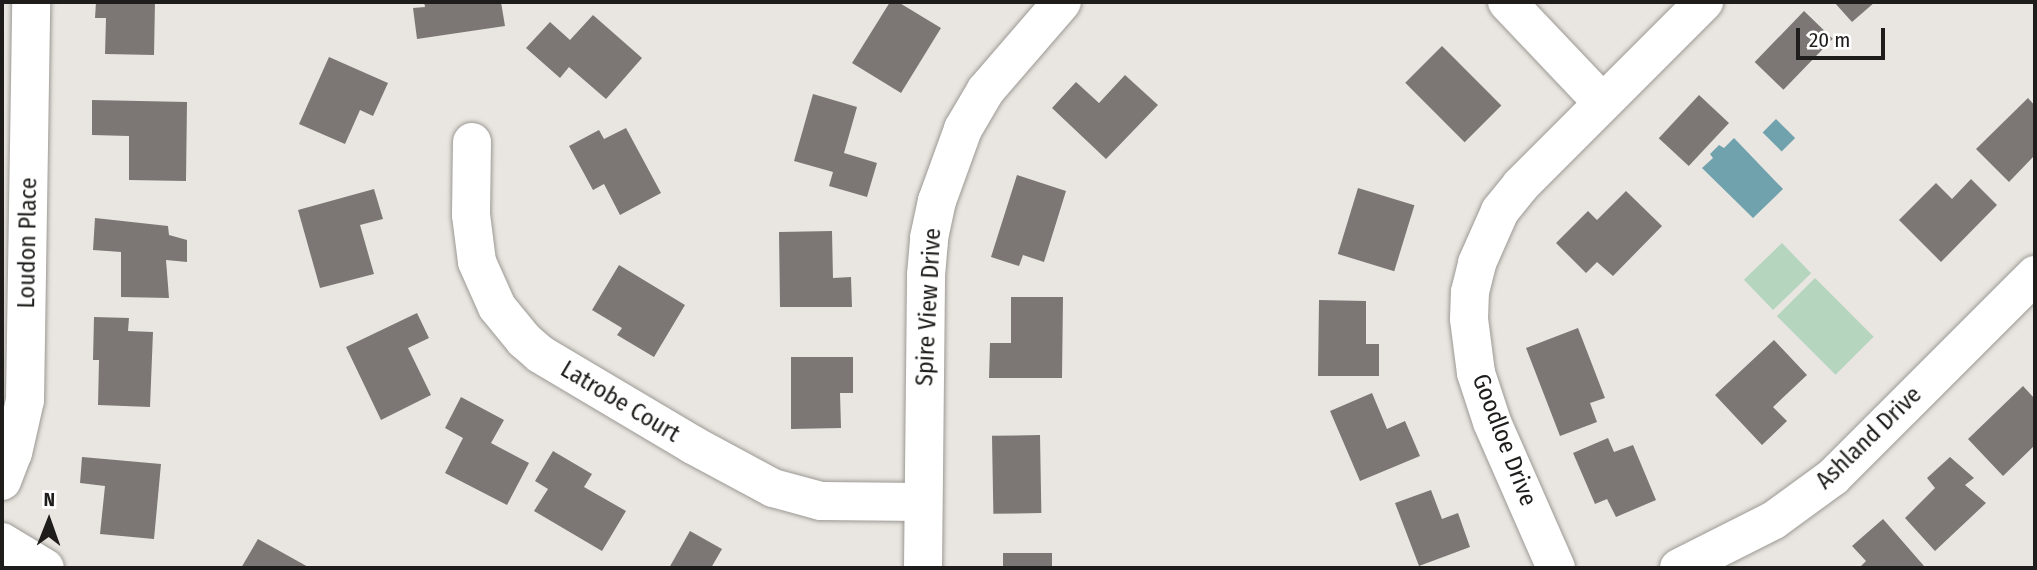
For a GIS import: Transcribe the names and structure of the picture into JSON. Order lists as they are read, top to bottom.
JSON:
{
  "streets": {
    "street": [
      "Loudon Place",
      "Spire View Drive",
      "Latrobe Court",
      "Ashland Drive",
      "Goodloe Drive"
    ]
  },
  "crossings": [
    ["Spire View Drive", "Latrobe Court"]
  ],
  "scale_bar": "20 m",
  "north": "top"
}
